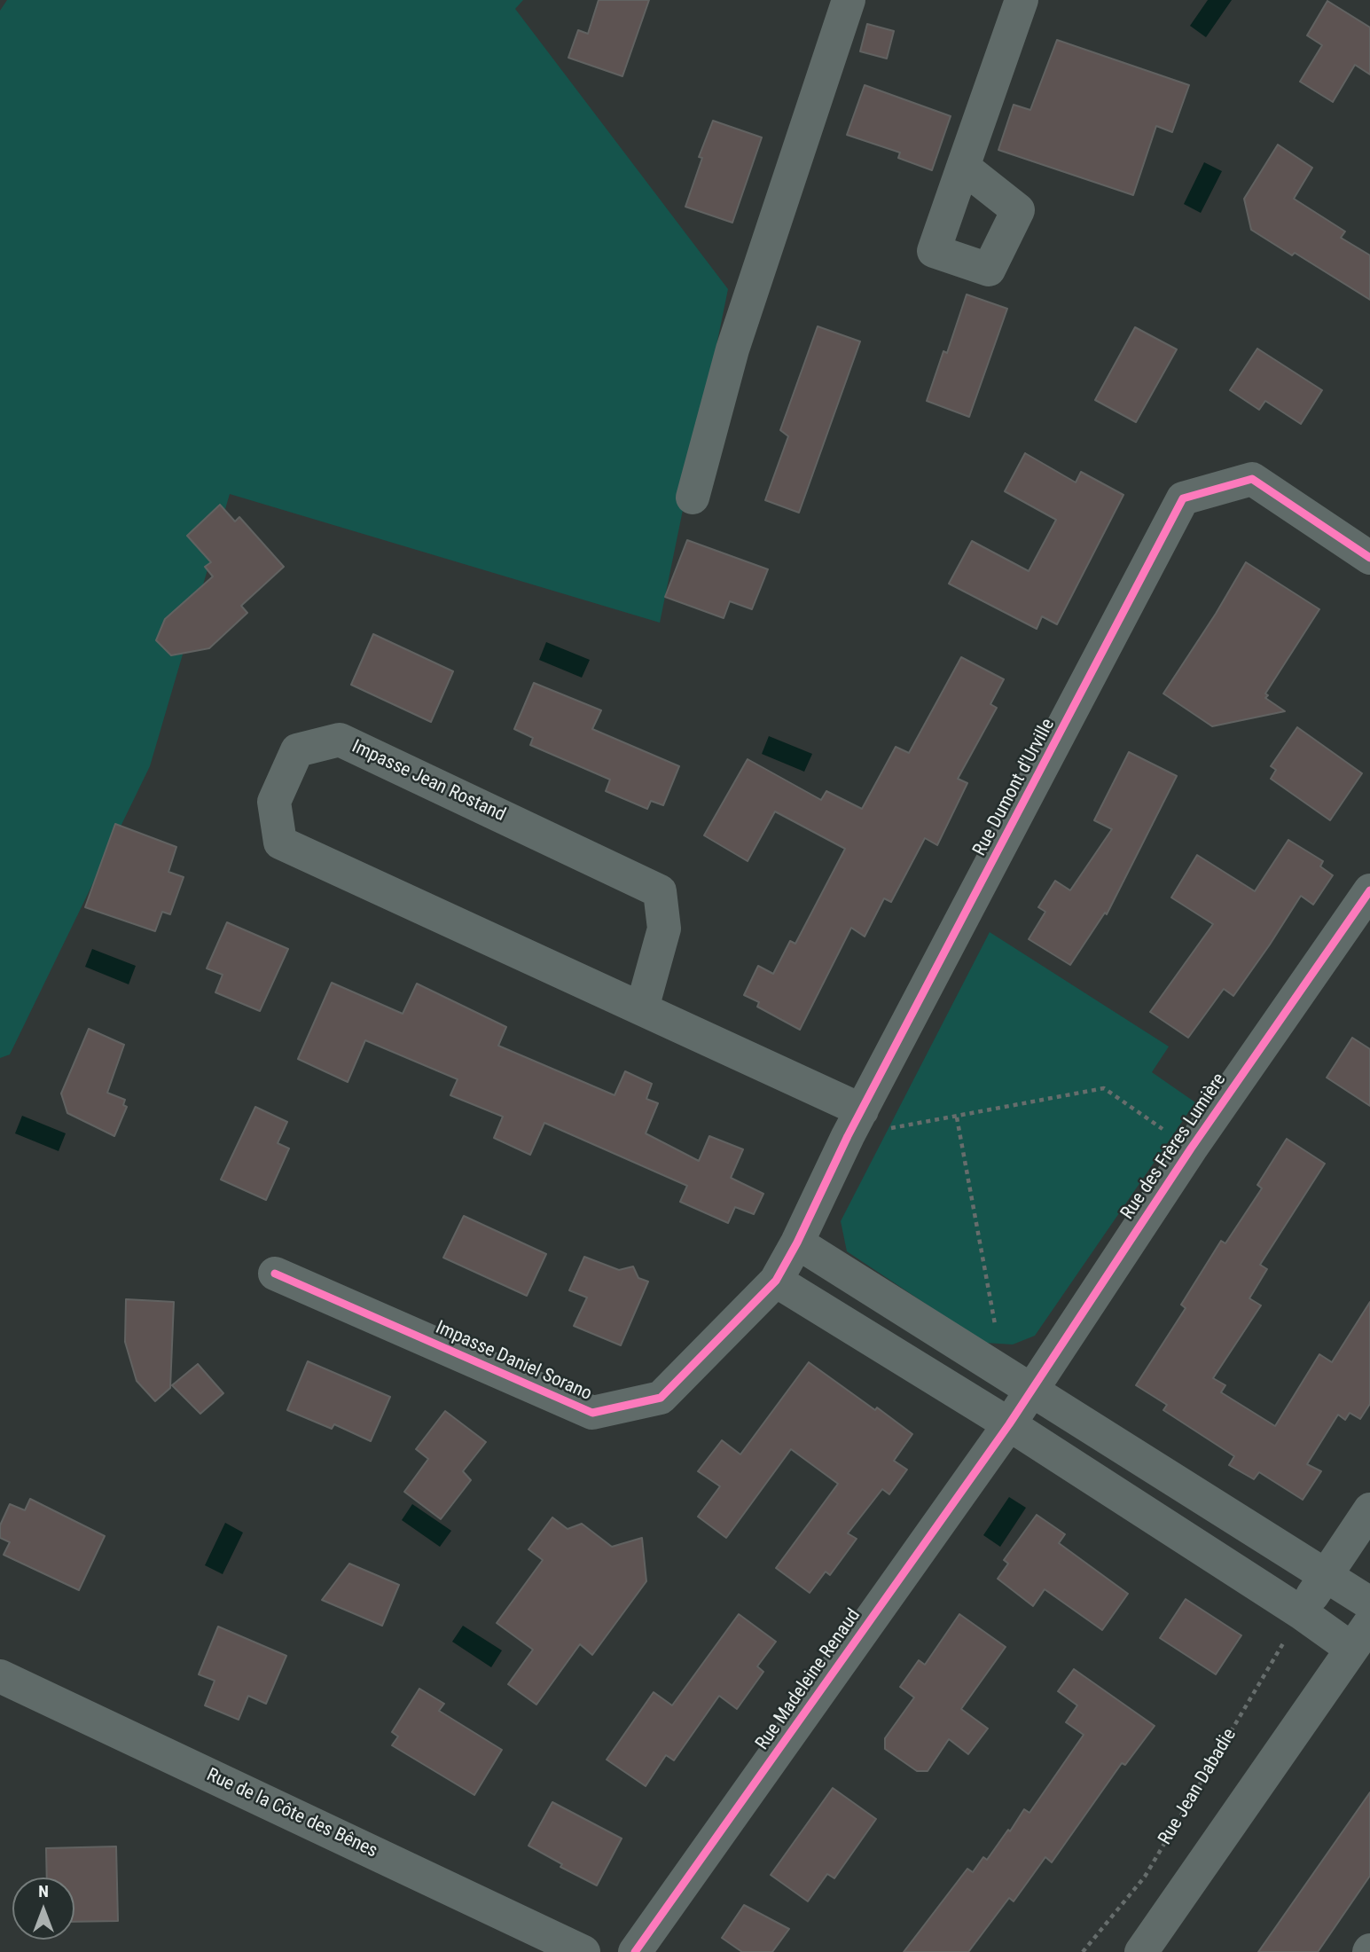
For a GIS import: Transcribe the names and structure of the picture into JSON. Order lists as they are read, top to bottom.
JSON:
{
  "streets": {
    "street": [
      "Impasse Jean Rostand",
      "Rue Dumont d'Urville",
      "Rue des Frères Lumière",
      "Impasse Daniel Sorano",
      "Rue Madeleine Renaud",
      "Rue de la Côte des Bênes"
    ],
    "path": ["Rue Jean Dabadie"]
  },
  "crossings": [
    ["Impasse Jean Rostand", "Rue Dumont d'Urville"],
    ["Rue Dumont d'Urville", "Impasse Daniel Sorano"],
    ["Rue des Frères Lumière", "Rue Madeleine Renaud"]
  ],
  "north": "top"
}
